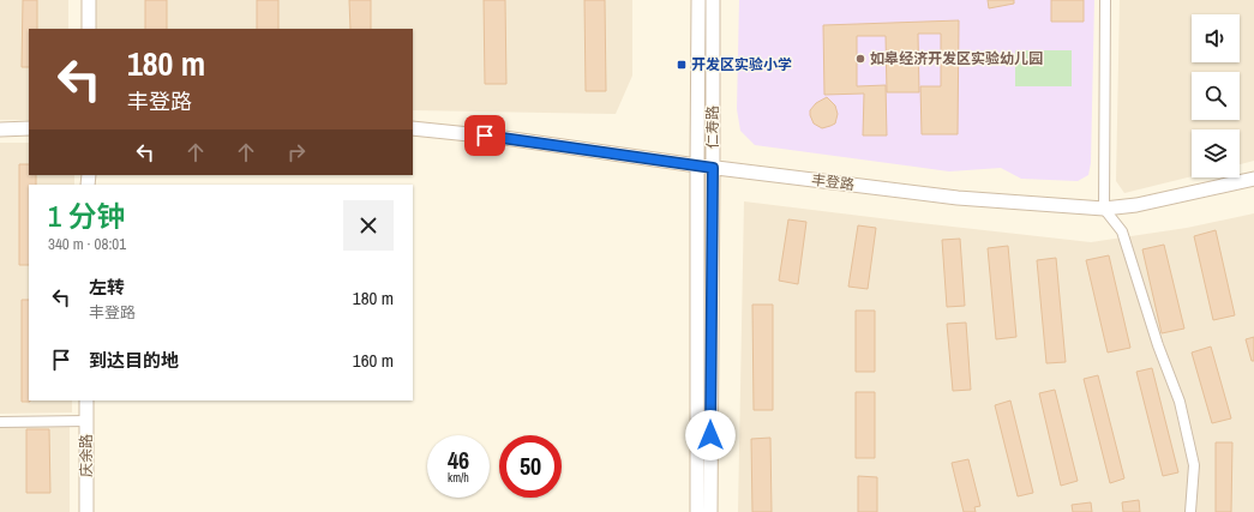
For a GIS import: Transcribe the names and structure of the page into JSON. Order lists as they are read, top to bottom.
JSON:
{
  "streets": {
    "street": ["仁寿路", "丰登路", "庆余路"]
  },
  "crossings": [
    ["仁寿路", "丰登路"]
  ],
  "places": {
    "other": ["如皋经济开发区实验幼儿园"],
    "transit": ["开发区实验小学"]
  },
  "page": {
    "turn": ["180 m", "丰登路"],
    "heading": ["1 分钟", "340 m · 08:01"],
    "list": [
      {
        "name": "左转",
        "note": "丰登路",
        "value": "180 m"
      },
      {
        "name": "到达目的地",
        "value": "160 m"
      }
    ],
    "speed": "46 km/h",
    "limit": "50"
  }
}
